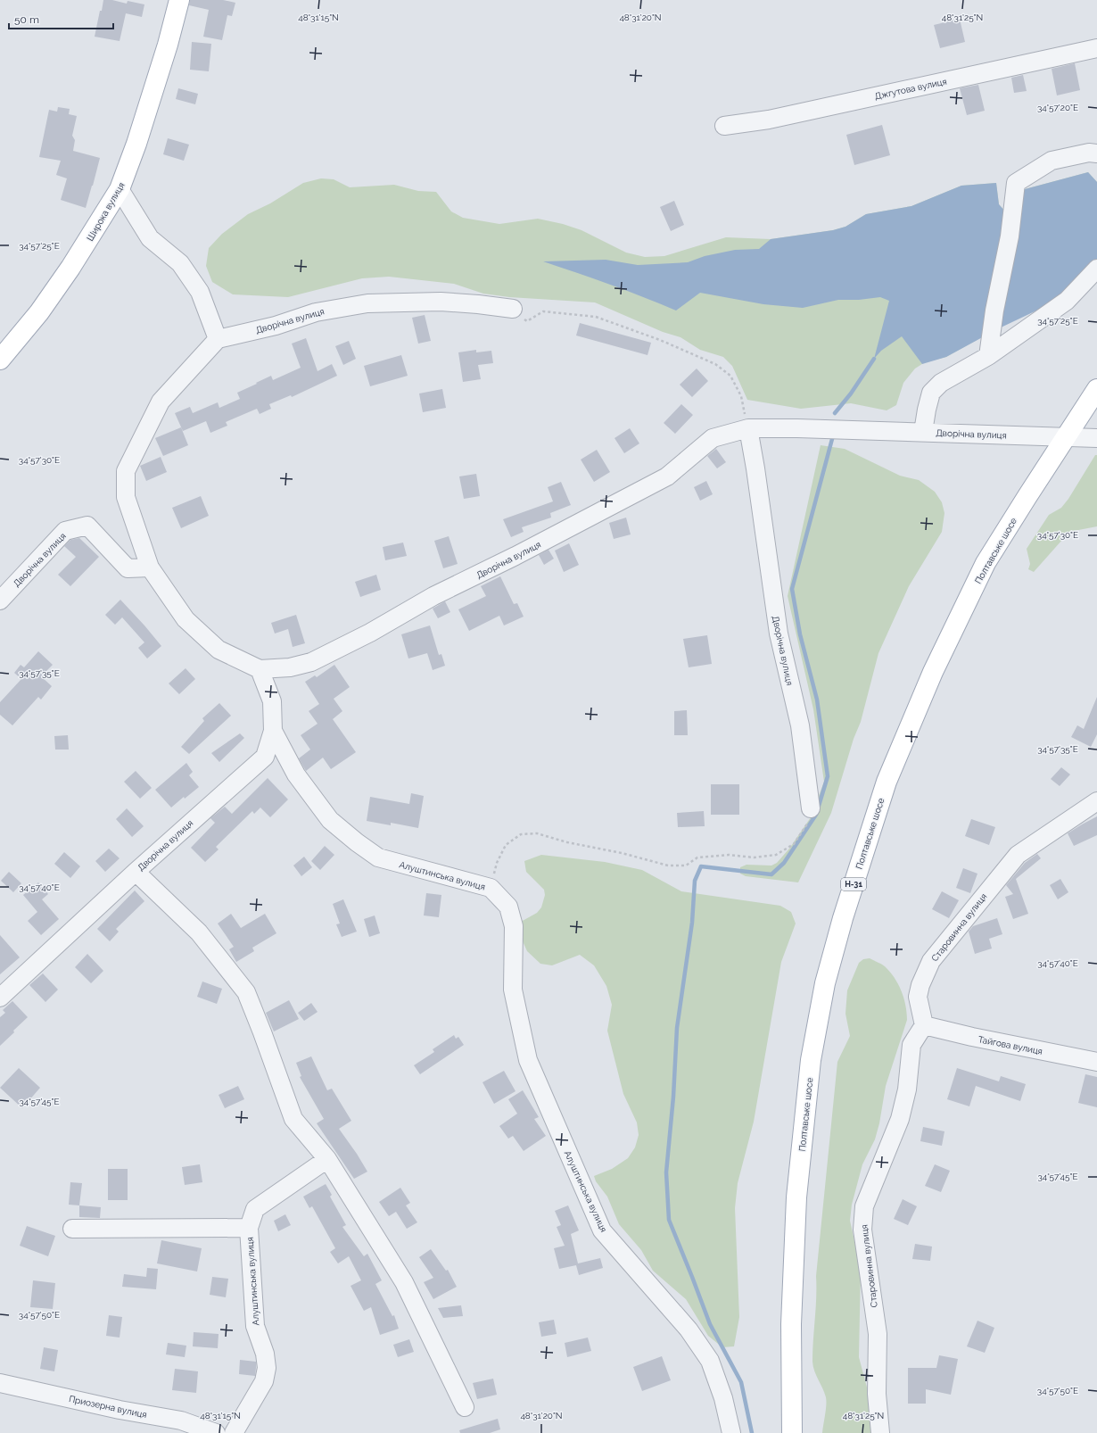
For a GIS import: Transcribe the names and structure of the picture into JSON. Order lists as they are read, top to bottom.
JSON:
{
  "streets": {
    "main road": ["Широка вулиця", "Полтавське шосе", "Н-31"],
    "street": [
      "Джгутова вулиця",
      "Дворічна вулиця",
      "Алуштинська вулиця",
      "Старовинна вулиця",
      "Тайгова вулиця",
      "Приозерна вулиця"
    ]
  },
  "crossings": [
    ["Дворічна вулиця", "Полтавське шосе"],
    ["Дворічна вулиця", "Алуштинська вулиця"],
    ["Старовинна вулиця", "Тайгова вулиця"]
  ],
  "scale_bar": "50 m",
  "coordinates": [
    "48°31'15\"N",
    "48°31'20\"N",
    "48°31'25\"N",
    "34°57'20\"E",
    "34°57'25\"E",
    "34°57'30\"E",
    "34°57'35\"E",
    "34°57'40\"E",
    "34°57'45\"E",
    "34°57'50\"E"
  ]
}
